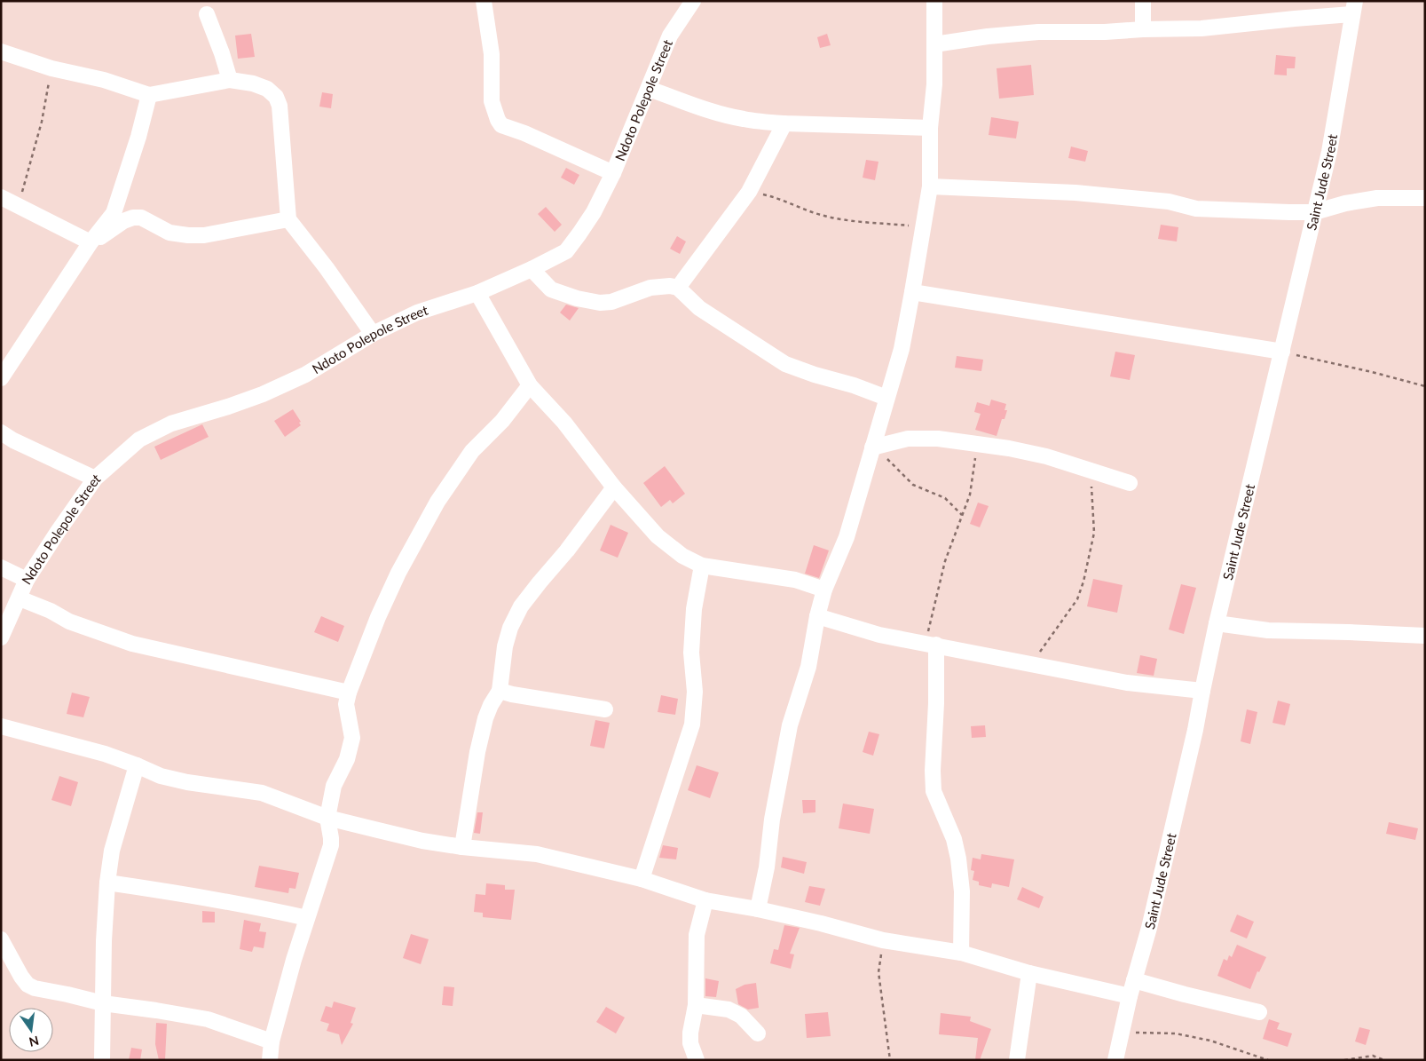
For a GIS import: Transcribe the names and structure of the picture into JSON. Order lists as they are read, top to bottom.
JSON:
{
  "streets": {
    "street": ["Ndoto Polepole Street", "Saint Jude Street"]
  },
  "north": "bottom"
}
